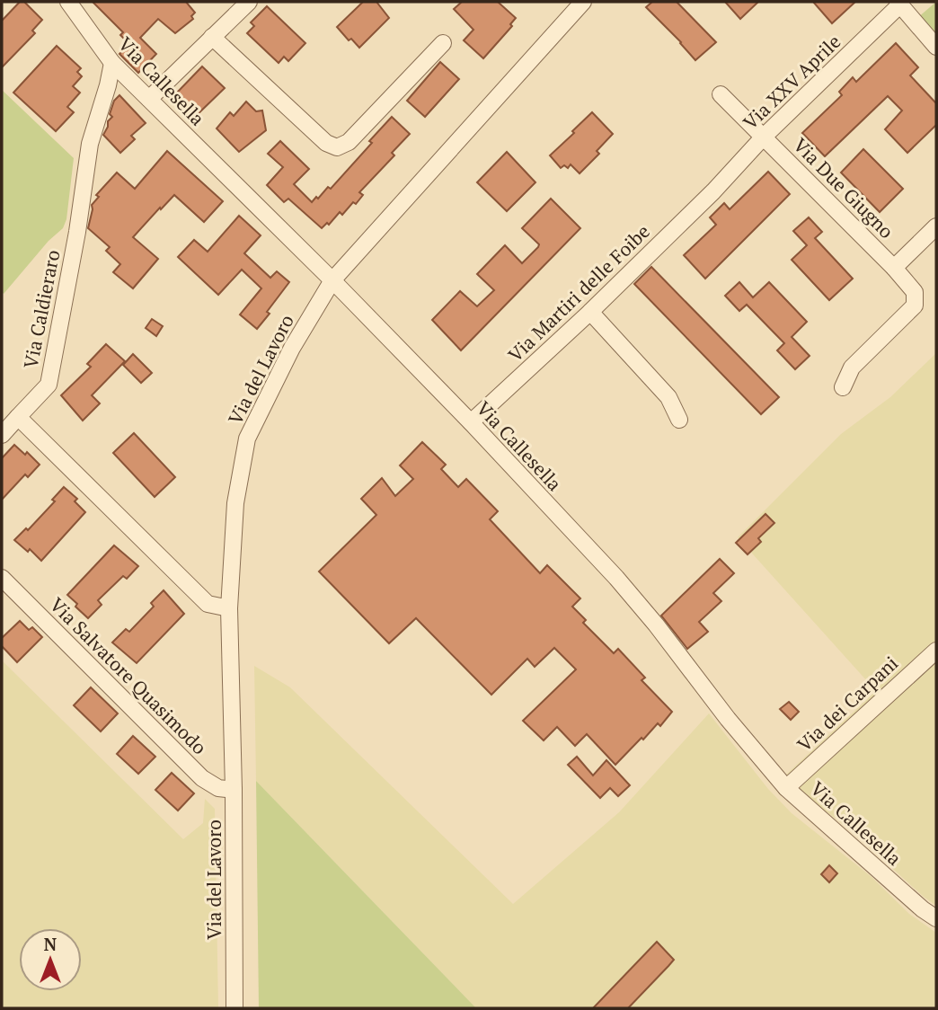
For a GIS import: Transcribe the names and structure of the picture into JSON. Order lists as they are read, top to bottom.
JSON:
{
  "streets": {
    "street": [
      "Via Callesella",
      "Via XXV Aprile",
      "Via Due Giugno",
      "Via Martiri delle Foibe",
      "Via Caldieraro",
      "Via del Lavoro",
      "Via Salvatore Quasimodo",
      "Via dei Carpani"
    ]
  },
  "crossings": [
    ["Via Callesella", "Via Martiri delle Foibe"],
    ["Via Callesella", "Via Caldieraro"],
    ["Via Callesella", "Via del Lavoro"],
    ["Via Callesella", "Via dei Carpani"],
    ["Via XXV Aprile", "Via Due Giugno"],
    ["Via XXV Aprile", "Via Martiri delle Foibe"],
    ["Via del Lavoro", "Via Salvatore Quasimodo"]
  ],
  "north": "top"
}
